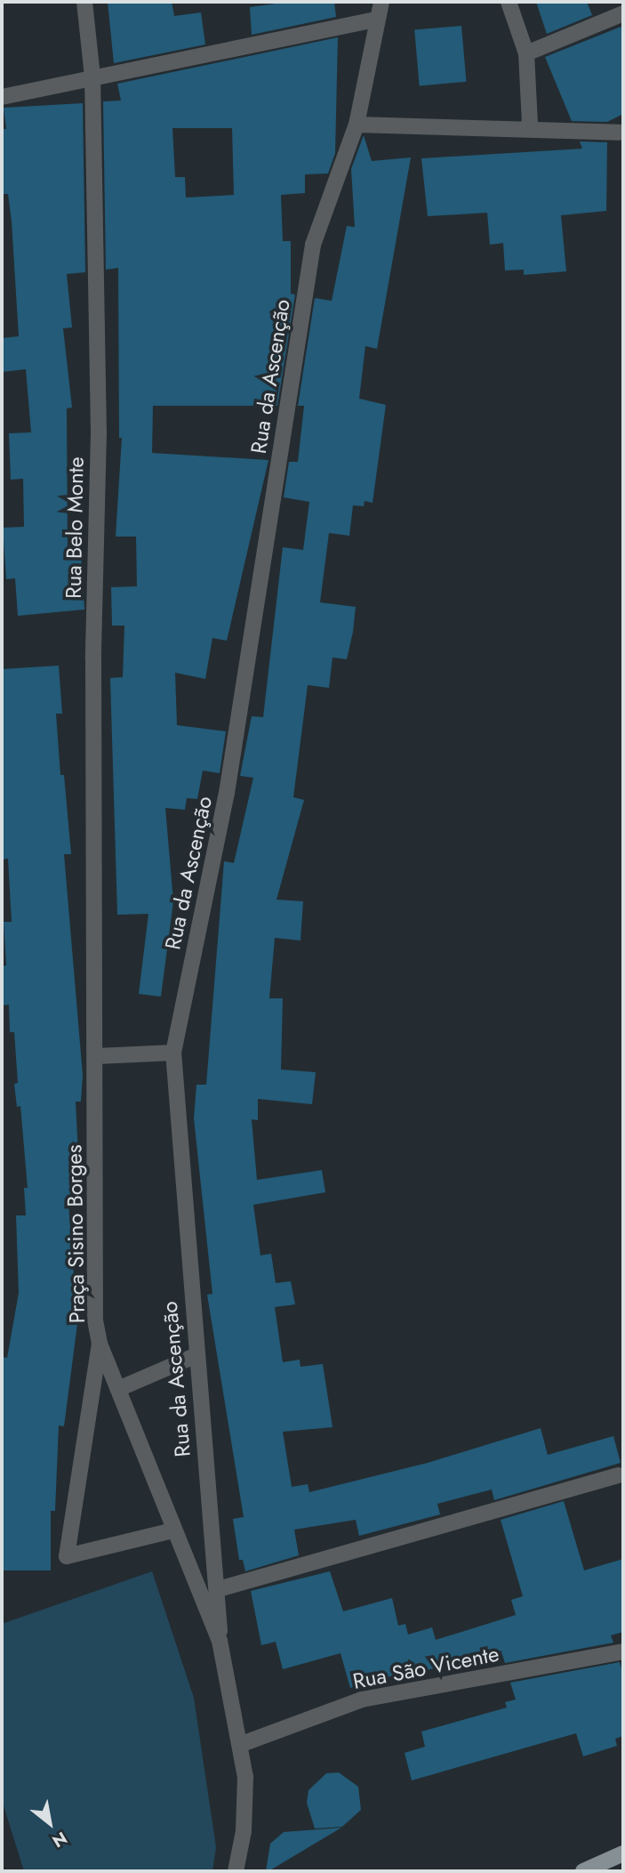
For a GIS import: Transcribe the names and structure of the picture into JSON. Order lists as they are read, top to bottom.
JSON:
{
  "streets": {
    "street": [
      "Rua da Ascenção",
      "Rua Belo Monte",
      "Praça Sisino Borges",
      "Rua São Vicente"
    ]
  },
  "crossings": [
    ["Rua da Ascenção", "Praça Sisino Borges"],
    ["Rua Belo Monte", "Praça Sisino Borges"],
    ["Praça Sisino Borges", "Rua São Vicente"]
  ],
  "north": "bottom right"
}
